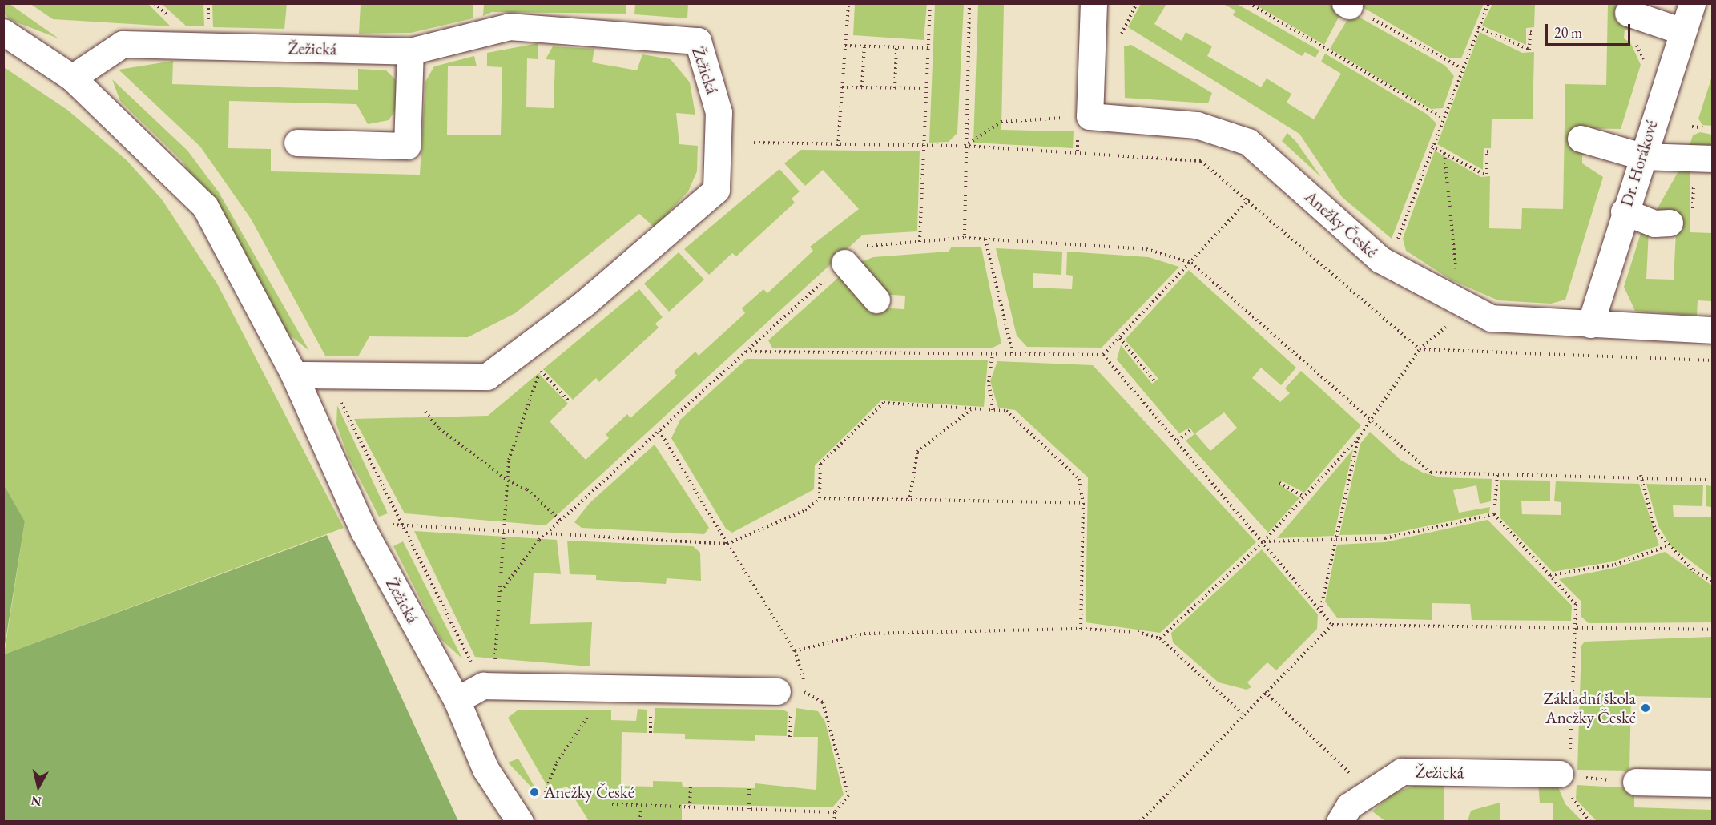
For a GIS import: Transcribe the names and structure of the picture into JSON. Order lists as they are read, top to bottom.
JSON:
{
  "streets": {
    "street": ["Žežická", "Dr. Horákové", "Anežky České"]
  },
  "crossings": [
    ["Dr. Horákové", "Anežky České"]
  ],
  "places": ["Základní škola Anežky České", "Anežky České"],
  "scale_bar": "20 m",
  "north": "bottom"
}
